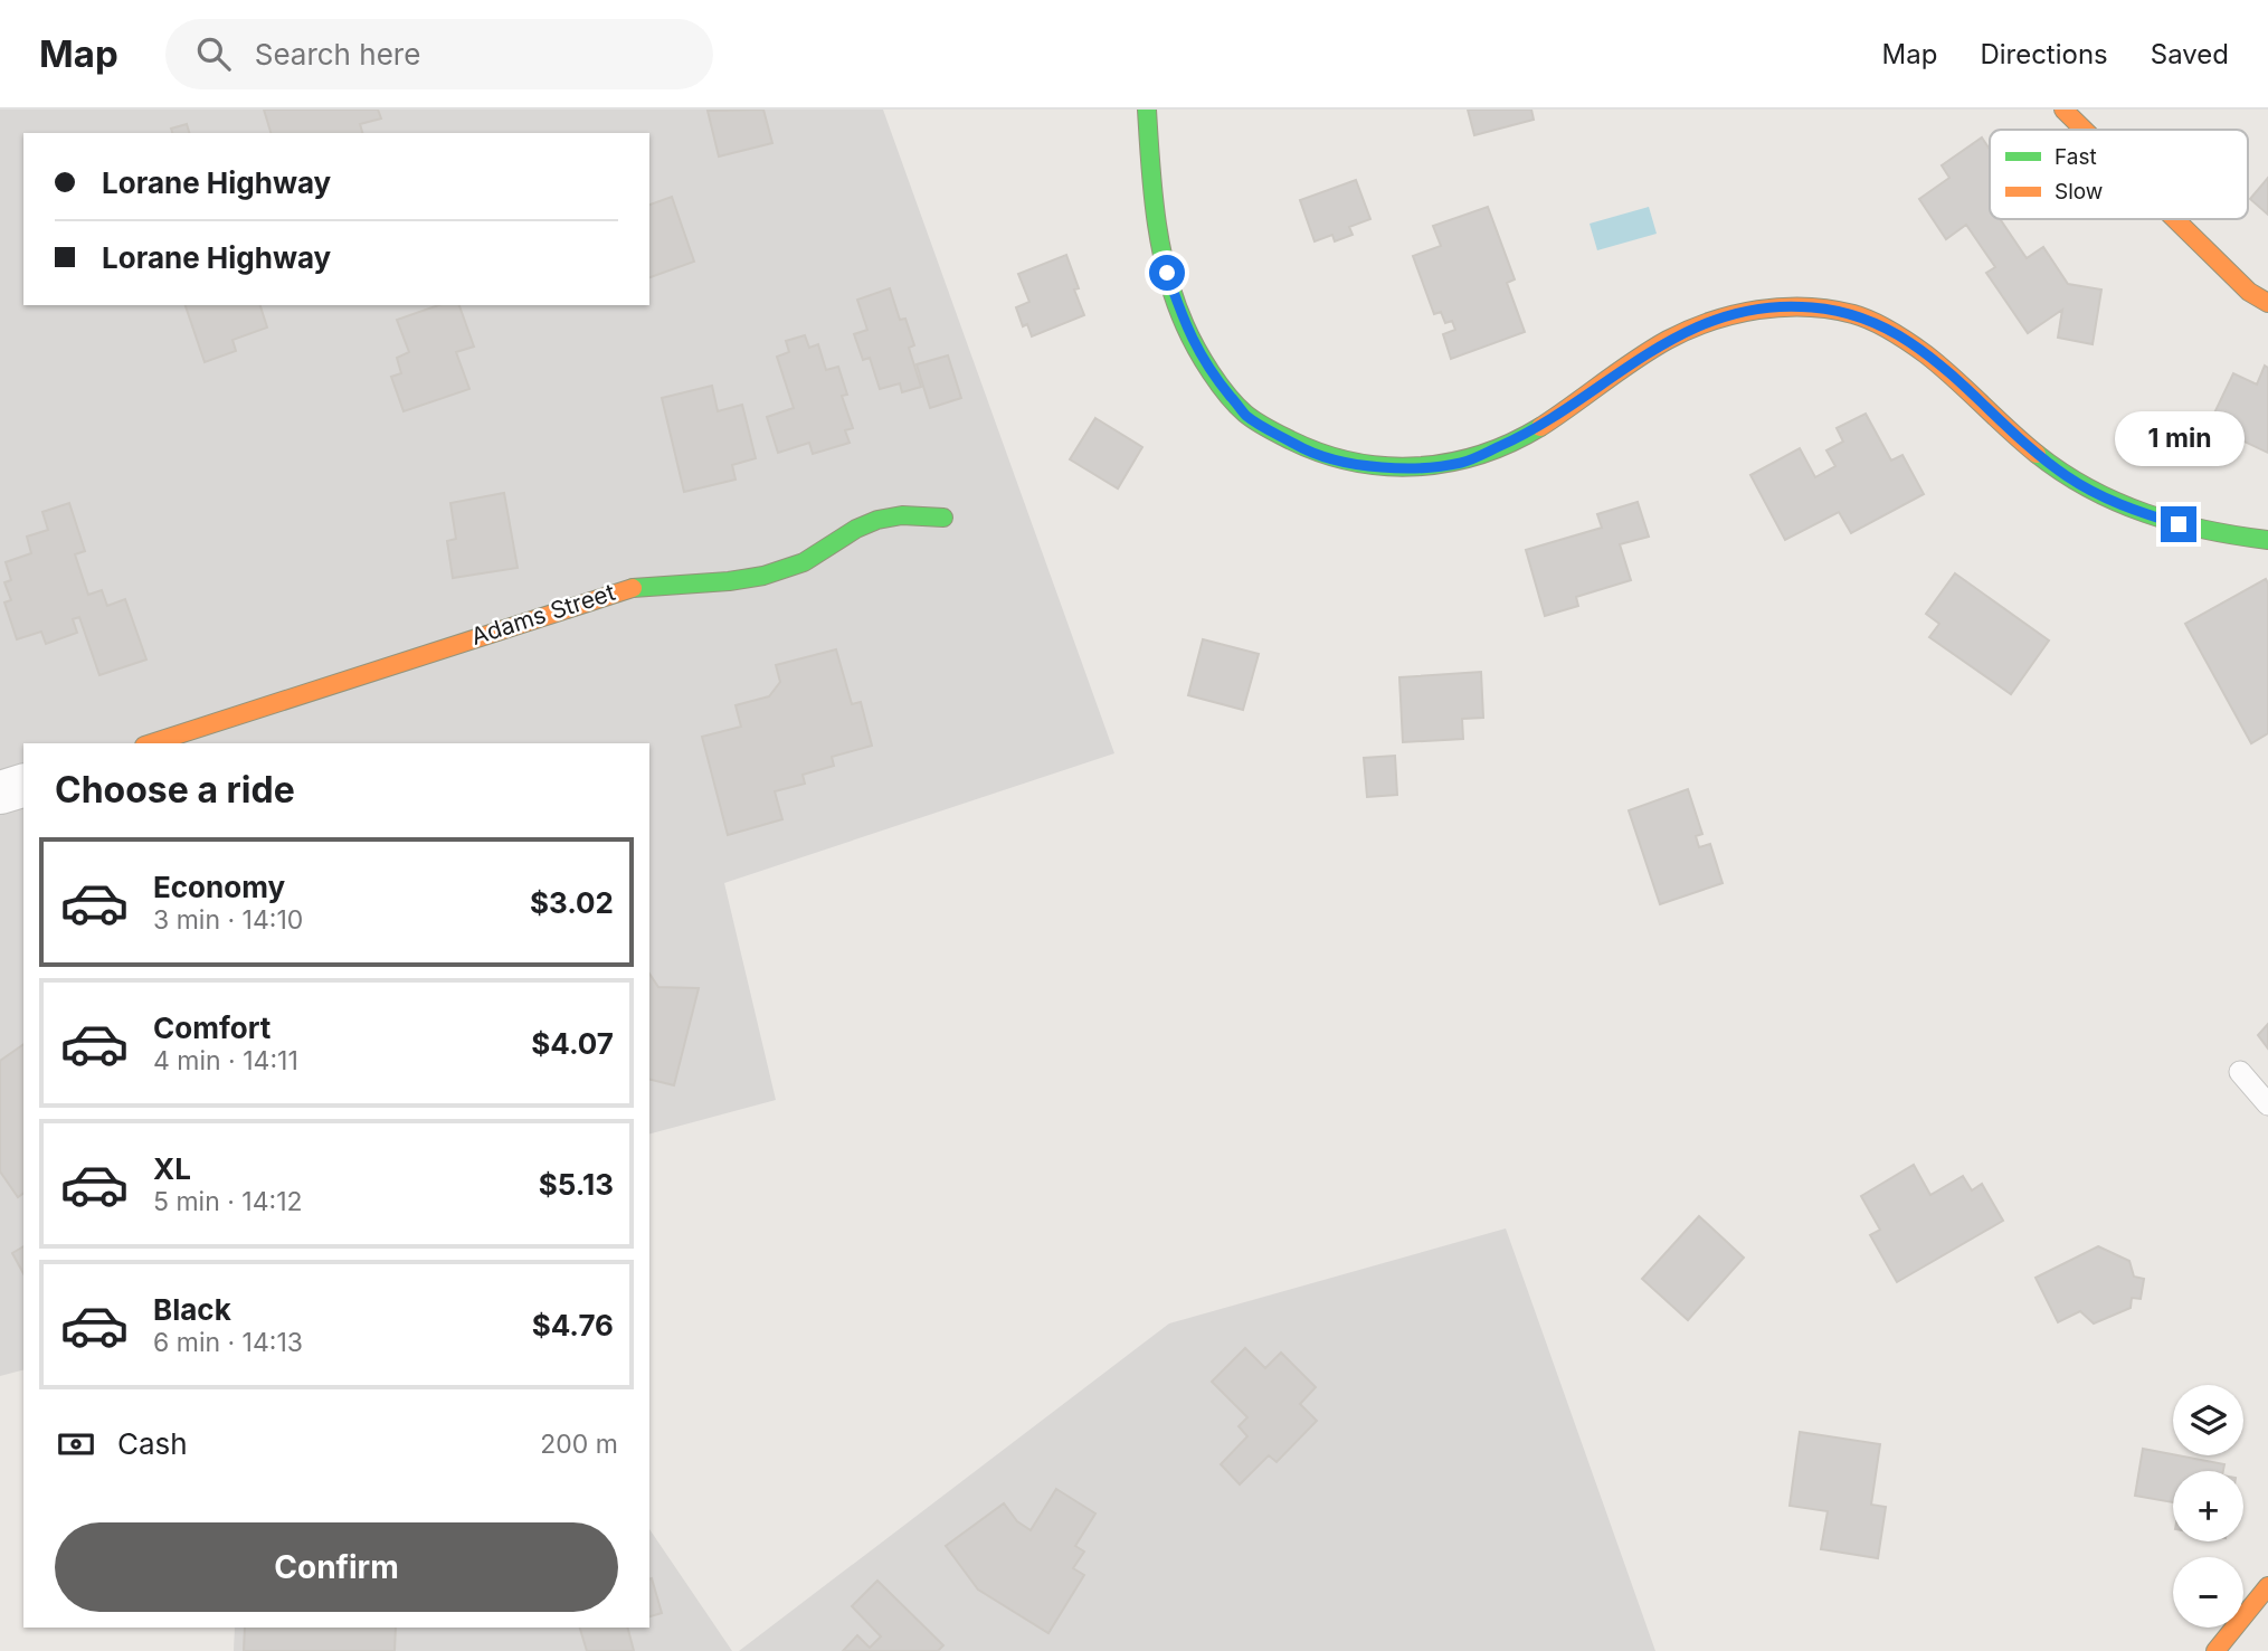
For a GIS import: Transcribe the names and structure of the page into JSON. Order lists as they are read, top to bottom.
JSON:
{
  "streets": {
    "street": ["Adams Street"]
  },
  "legend": ["Fast", "Slow"],
  "page": {
    "header": "Map",
    "search": "Search here",
    "nav": ["Map", "Directions", "Saved"],
    "banner": ["Lorane Highway", "Lorane Highway"],
    "bubble": "1 min",
    "heading": "Choose a ride",
    "list": [
      {
        "name": "Economy",
        "note": "3 min · 14:10",
        "value": "$3.02"
      },
      {
        "name": "Comfort",
        "note": "4 min · 14:11",
        "value": "$4.07"
      },
      {
        "name": "XL",
        "note": "5 min · 14:12",
        "value": "$5.13"
      },
      {
        "name": "Black",
        "note": "6 min · 14:13",
        "value": "$4.76"
      }
    ],
    "map_buttons": ["+", "−"],
    "pay": ["Cash", "200 m"],
    "buttons": "Confirm"
  }
}
